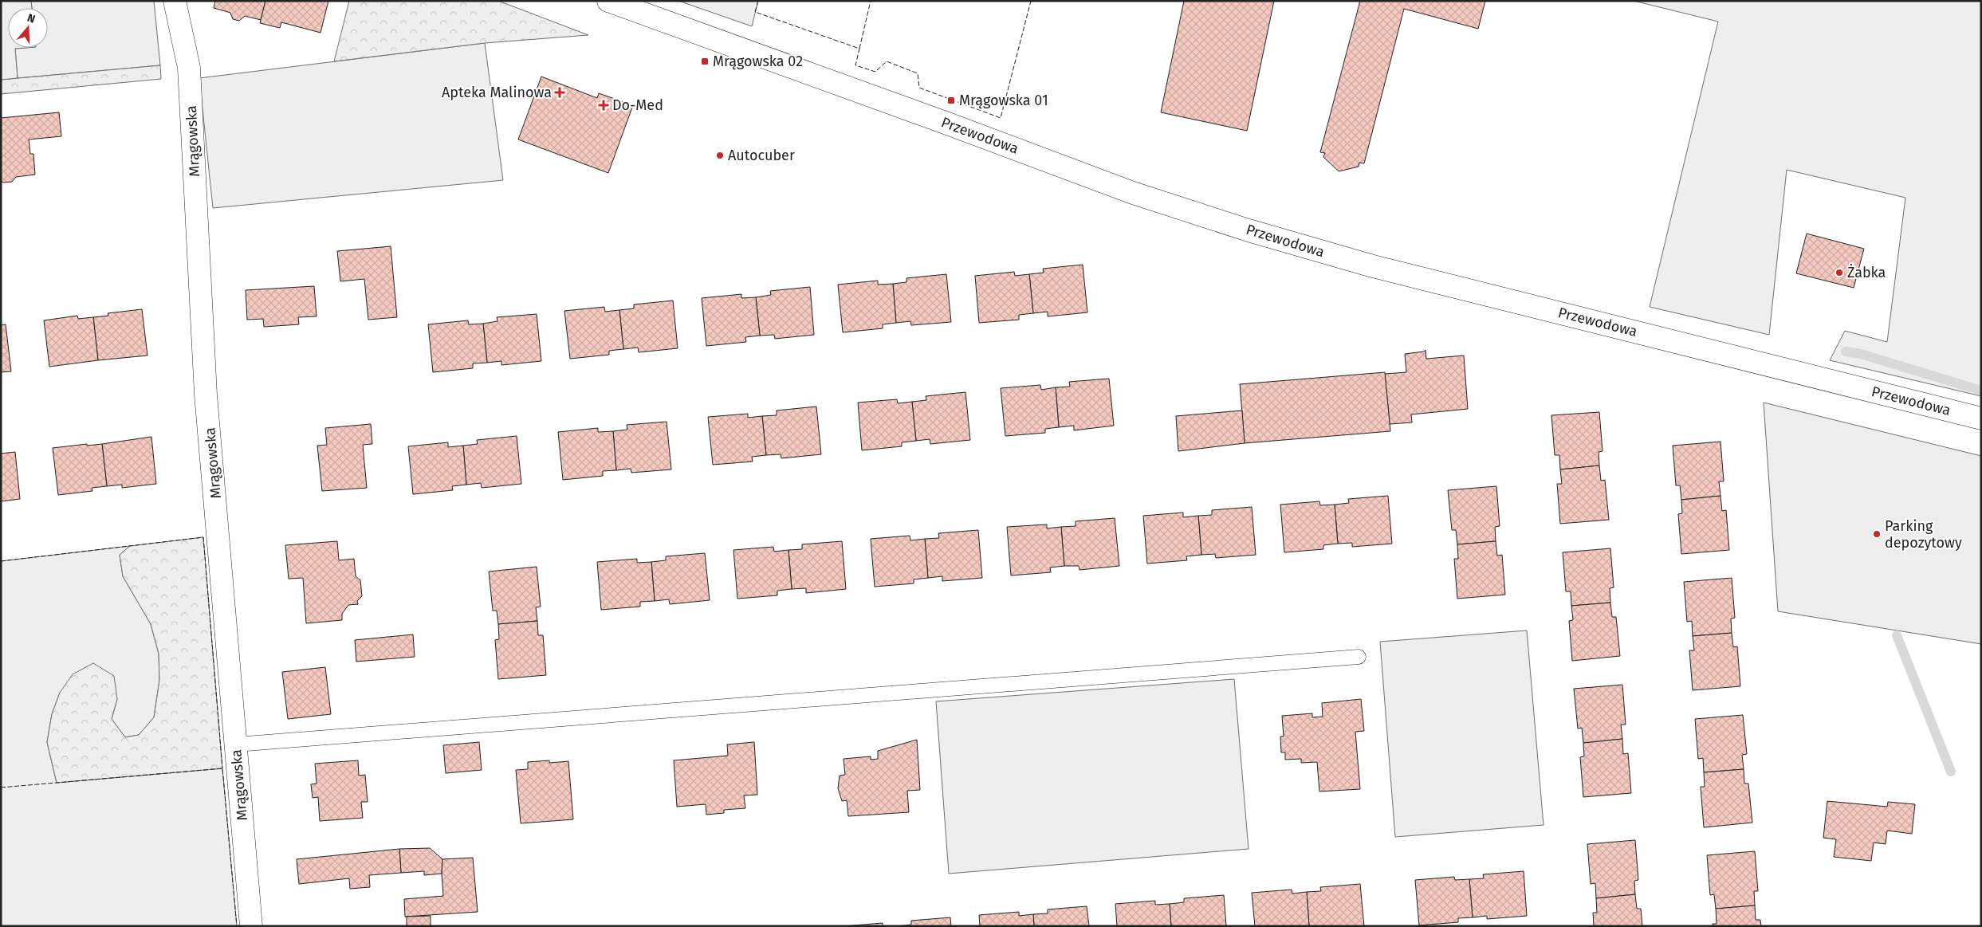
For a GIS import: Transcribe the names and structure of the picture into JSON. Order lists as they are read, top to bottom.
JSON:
{
  "streets": {
    "street": ["Przewodowa", "Mrągowska"]
  },
  "places": {
    "transit": ["Mrągowska 02", "Mrągowska 01"],
    "health": ["Apteka Malinowa", "Do-Med"],
    "other": ["Autocuber", "Żabka", "Parking depozytowy"]
  },
  "north": "top"
}
